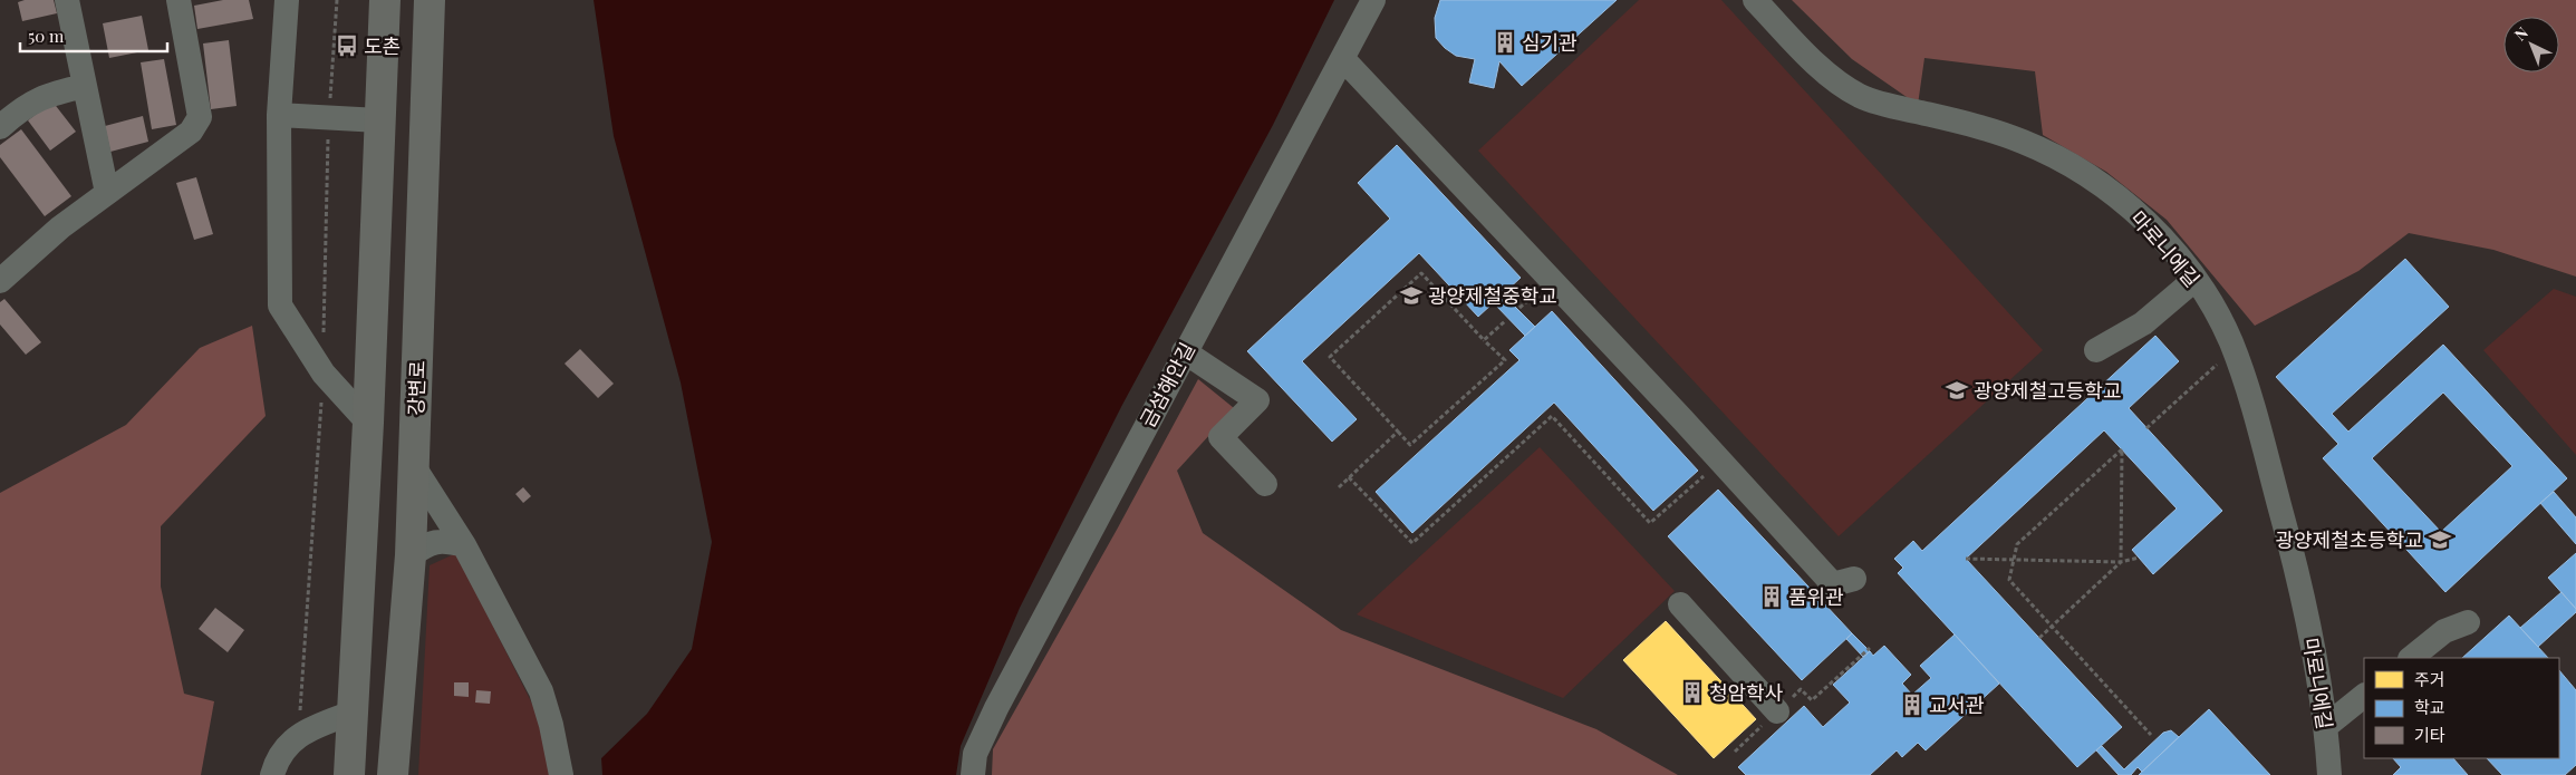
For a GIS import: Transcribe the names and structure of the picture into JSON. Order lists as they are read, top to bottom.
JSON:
{
  "streets": {
    "main road": ["강변로"],
    "street": ["마로니에길", "금섬해안길"]
  },
  "places": {
    "building": [
      "심기관",
      "품위관",
      "청암학사",
      "교서관"
    ],
    "bus stop": ["도촌"],
    "school or university": ["광양제철중학교", "광양제철고등학교", "광양제철초등학교"]
  },
  "legend": ["주거", "학교", "기타"],
  "scale_bar": "50 m",
  "north": "top left"
}
